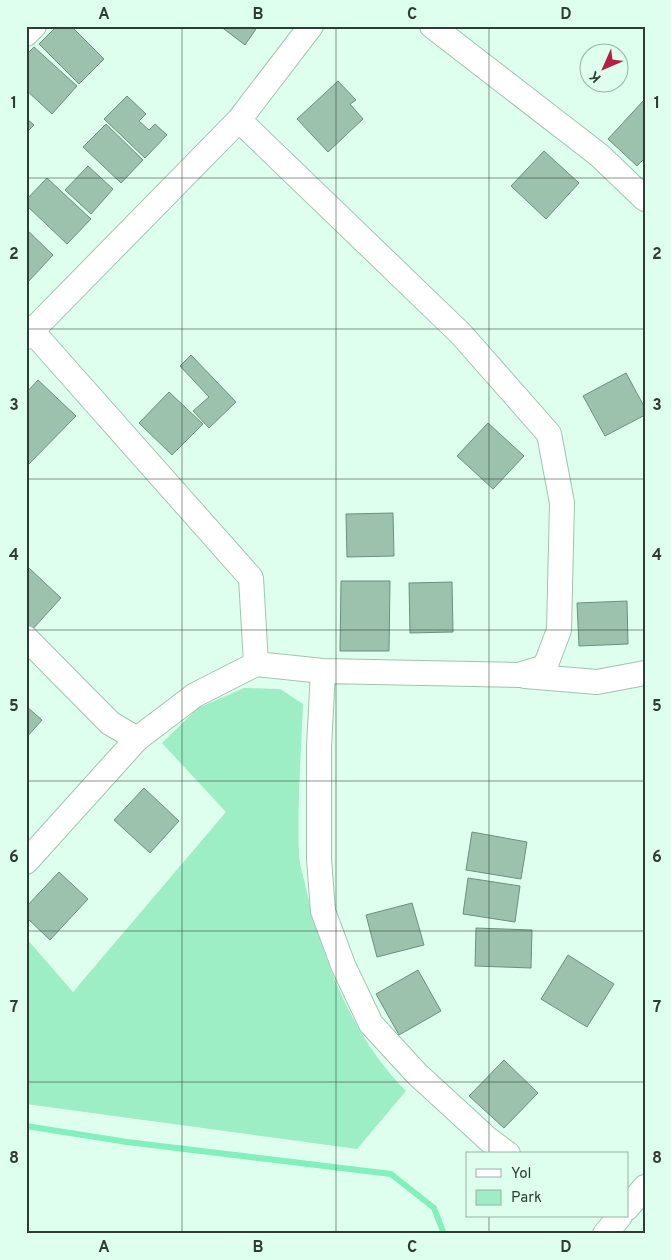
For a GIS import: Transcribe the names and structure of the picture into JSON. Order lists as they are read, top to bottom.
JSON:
{
  "legend": ["Yol", "Park"],
  "north": "bottom left",
  "grid": {
    "columns": [
      "A",
      "B",
      "C",
      "D"
    ],
    "rows": [
      "1",
      "2",
      "3",
      "4",
      "5",
      "6",
      "7",
      "8"
    ]
  }
}
